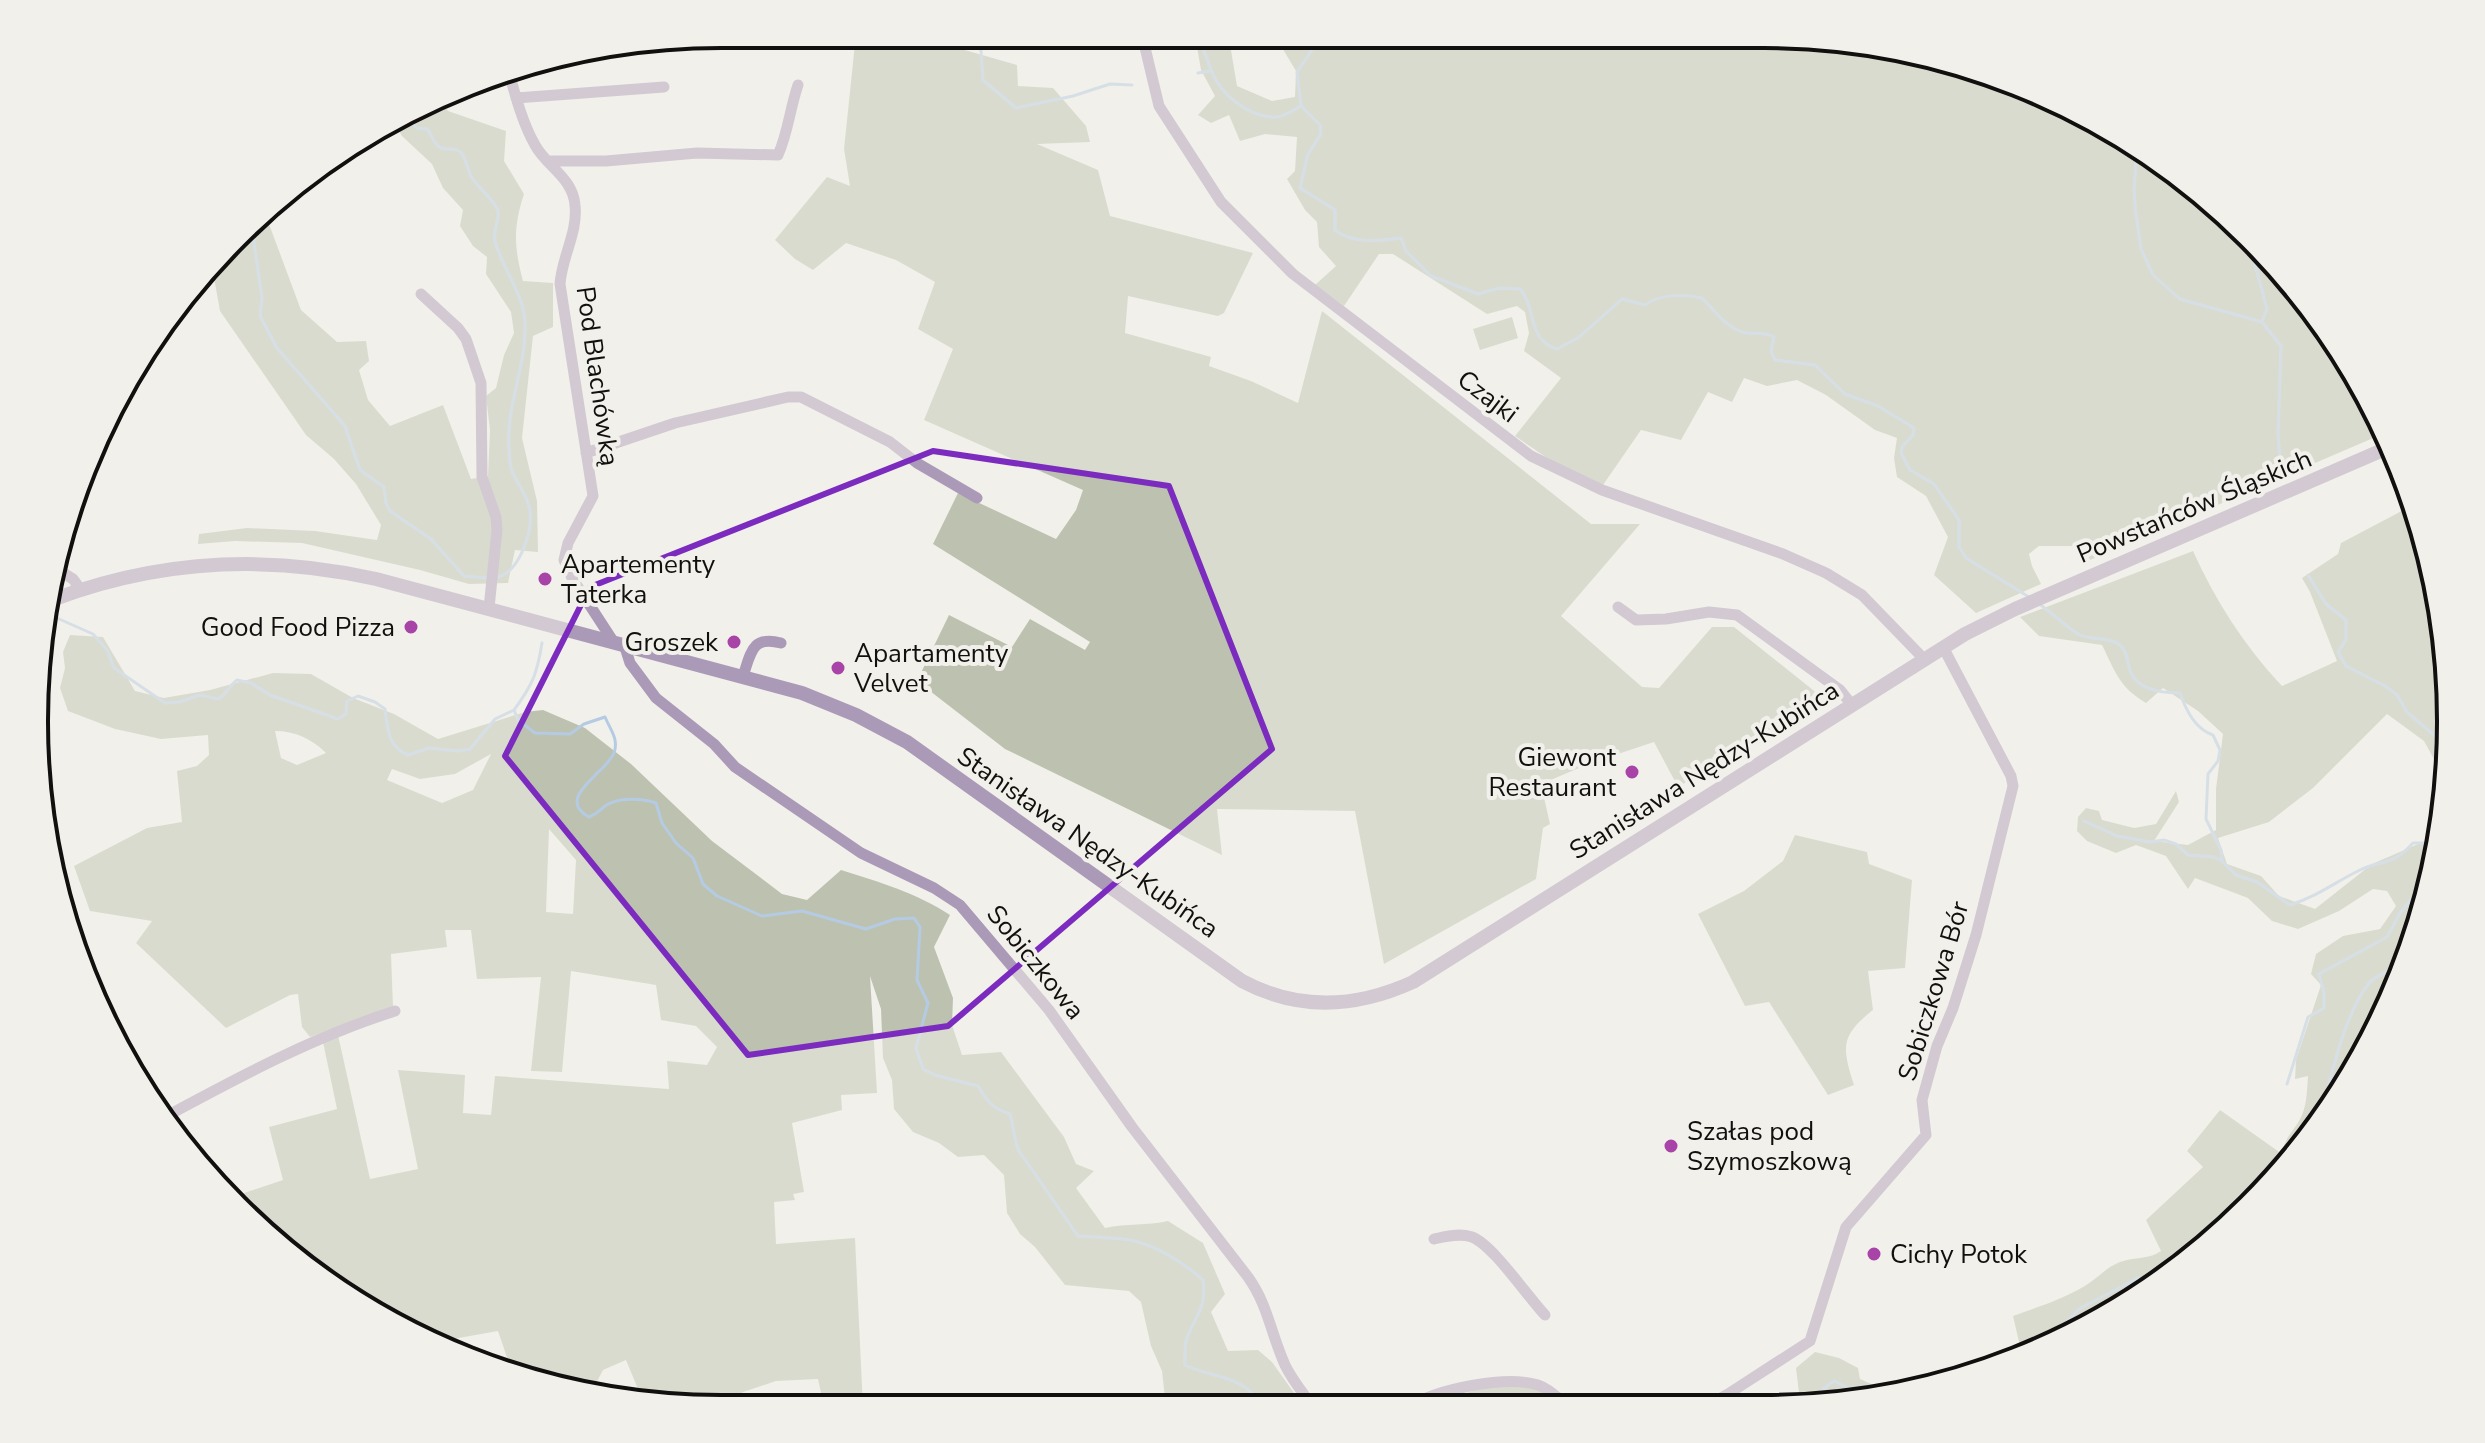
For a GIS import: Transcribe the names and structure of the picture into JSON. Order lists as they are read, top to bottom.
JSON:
{
  "streets": {
    "street": [
      "Pod Blachówką",
      "Czajki",
      "Powstańców Śląskich",
      "Stanisława Nędzy-Kubińca",
      "Sobiczkowa",
      "Sobiczkowa Bór"
    ]
  },
  "crossings": [
    ["Pod Blachówką", "Stanisława Nędzy-Kubińca"],
    ["Pod Blachówką", "Sobiczkowa"],
    ["Czajki", "Stanisława Nędzy-Kubińca"],
    ["Powstańców Śląskich", "Stanisława Nędzy-Kubińca"],
    ["Stanisława Nędzy-Kubińca", "Sobiczkowa"],
    ["Stanisława Nędzy-Kubińca", "Sobiczkowa Bór"]
  ],
  "places": [
    "Apartementy Taterka",
    "Good Food Pizza",
    "Groszek",
    "Apartamenty Velvet",
    "Giewont Restaurant",
    "Szałas pod Szymoszkową",
    "Cichy Potok"
  ]
}
